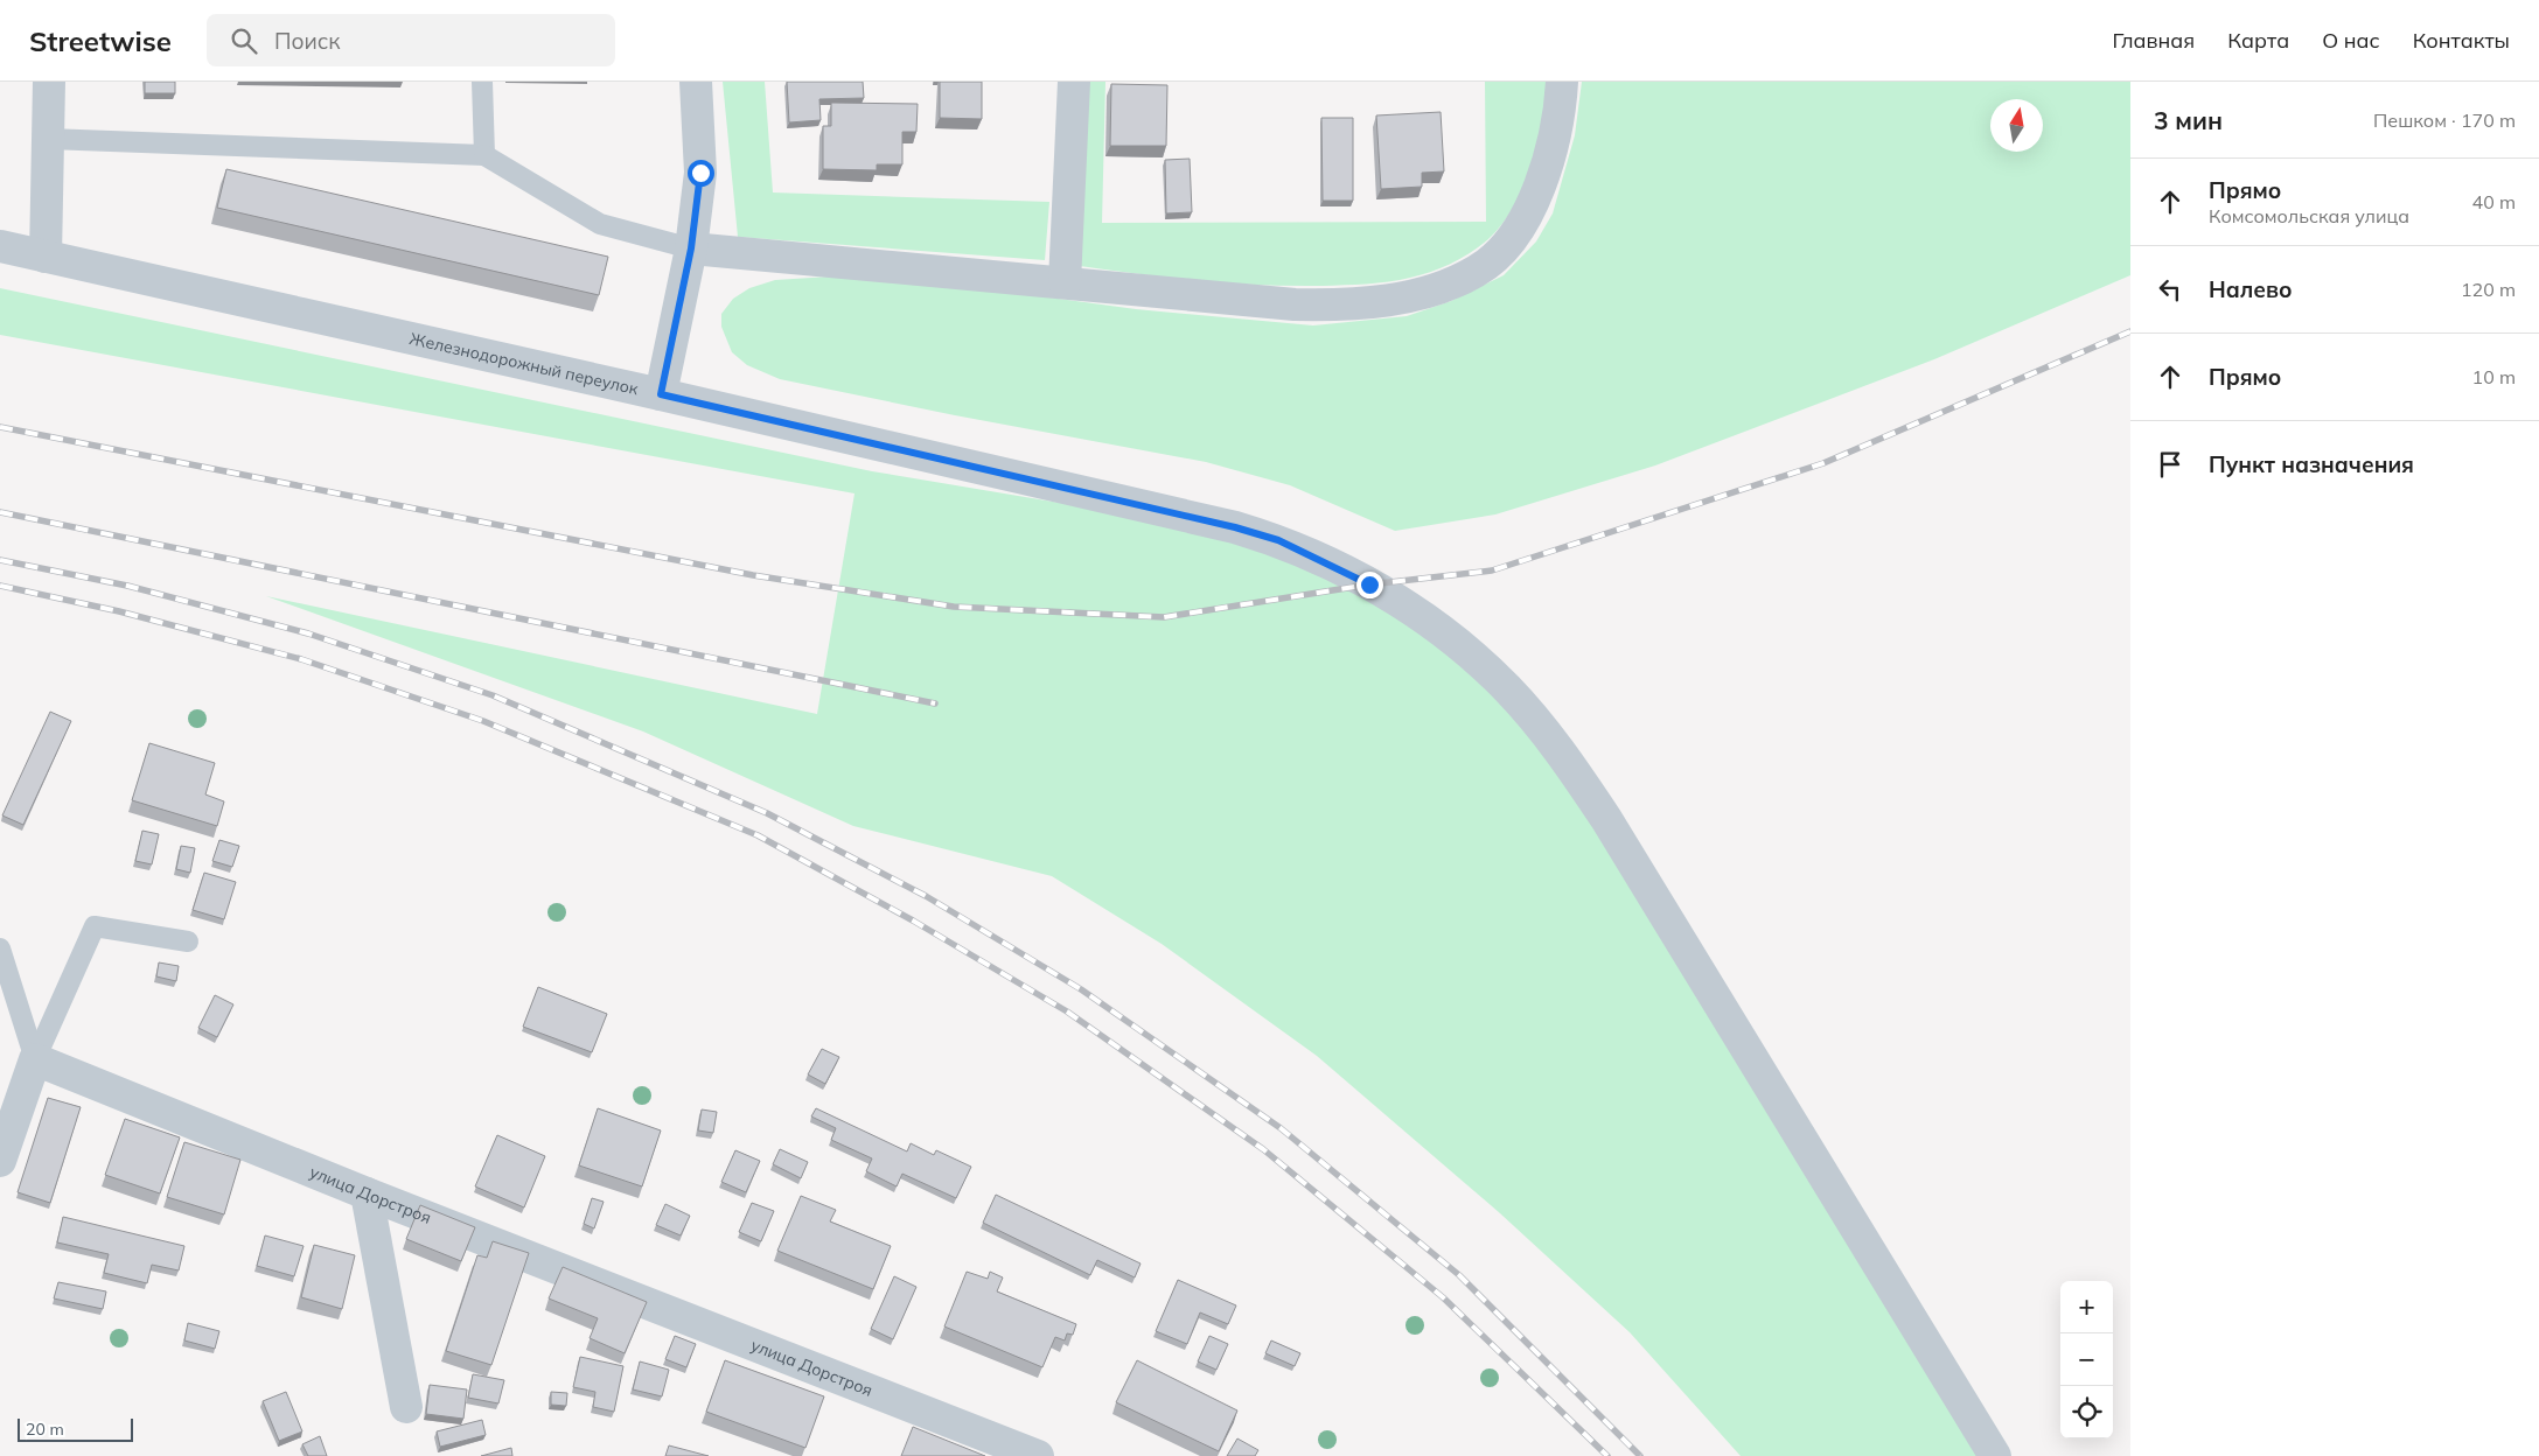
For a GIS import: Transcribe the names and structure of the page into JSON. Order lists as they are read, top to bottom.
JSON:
{
  "streets": {
    "street": ["Железнодорожный переулок", "улица Дорстроя"]
  },
  "scale_bar": "20 m",
  "north": "top",
  "page": {
    "header": "Streetwise",
    "search": "Поиск",
    "nav": [
      "Главная",
      "Карта",
      "О нас",
      "Контакты"
    ],
    "heading": ["3 мин", "Пешком · 170 m"],
    "list": [
      ["Прямо", "Комсомольская улица", "40 m"],
      ["Налево", "120 m"],
      ["Прямо", "10 m"],
      "Пункт назначения"
    ],
    "map_buttons": ["+", "−"],
    "scale": "20 m"
  }
}
